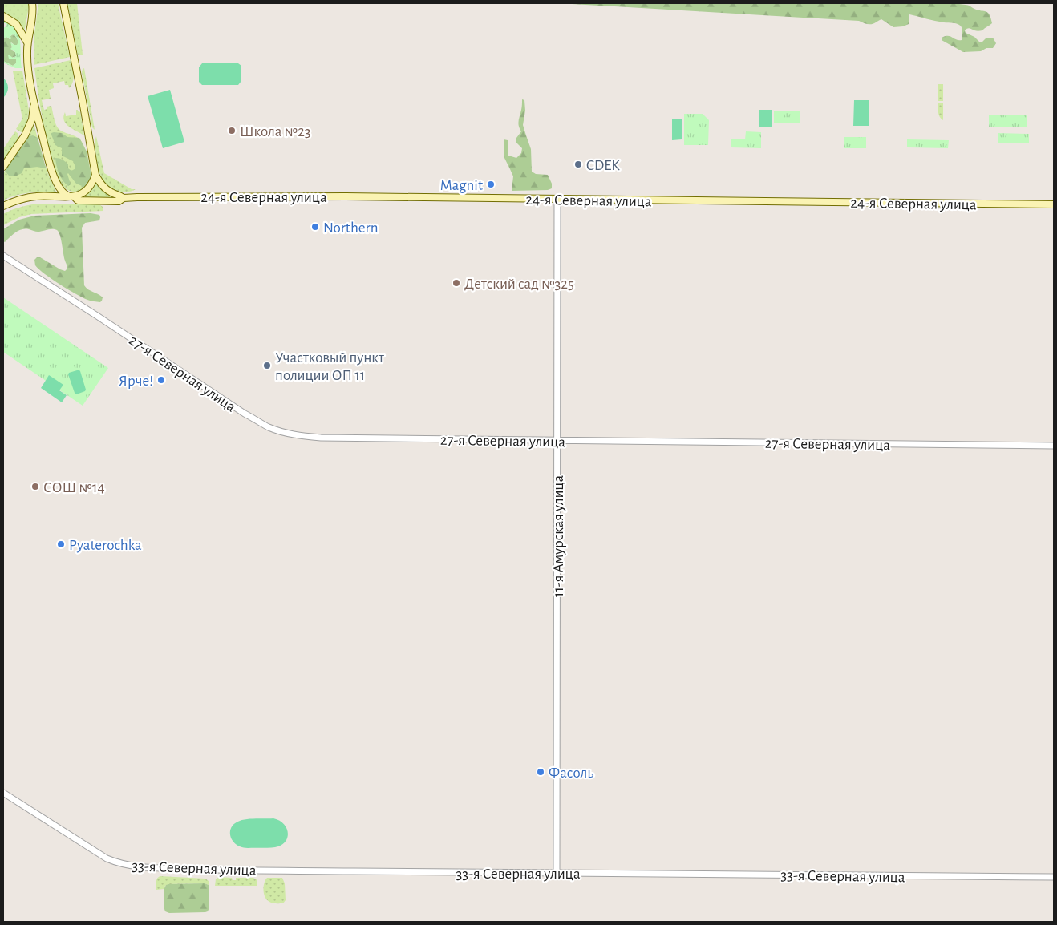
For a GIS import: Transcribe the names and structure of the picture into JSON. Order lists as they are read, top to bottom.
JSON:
{
  "streets": {
    "main road": ["24-я Северная улица"],
    "street": ["27-я Северная улица", "11-я Амурская улица", "33-я Северная улица"]
  },
  "crossings": [
    ["24-я Северная улица", "11-я Амурская улица"],
    ["27-я Северная улица", "11-я Амурская улица"],
    ["11-я Амурская улица", "33-я Северная улица"]
  ],
  "places": [
    "Школа №23",
    "CDEK",
    "Magnit",
    "Northern",
    "Детский сад №325",
    "Участковый пункт полиции ОП 11",
    "Ярче!",
    "СОШ №14",
    "Pyaterochka",
    "Фасоль"
  ]
}
